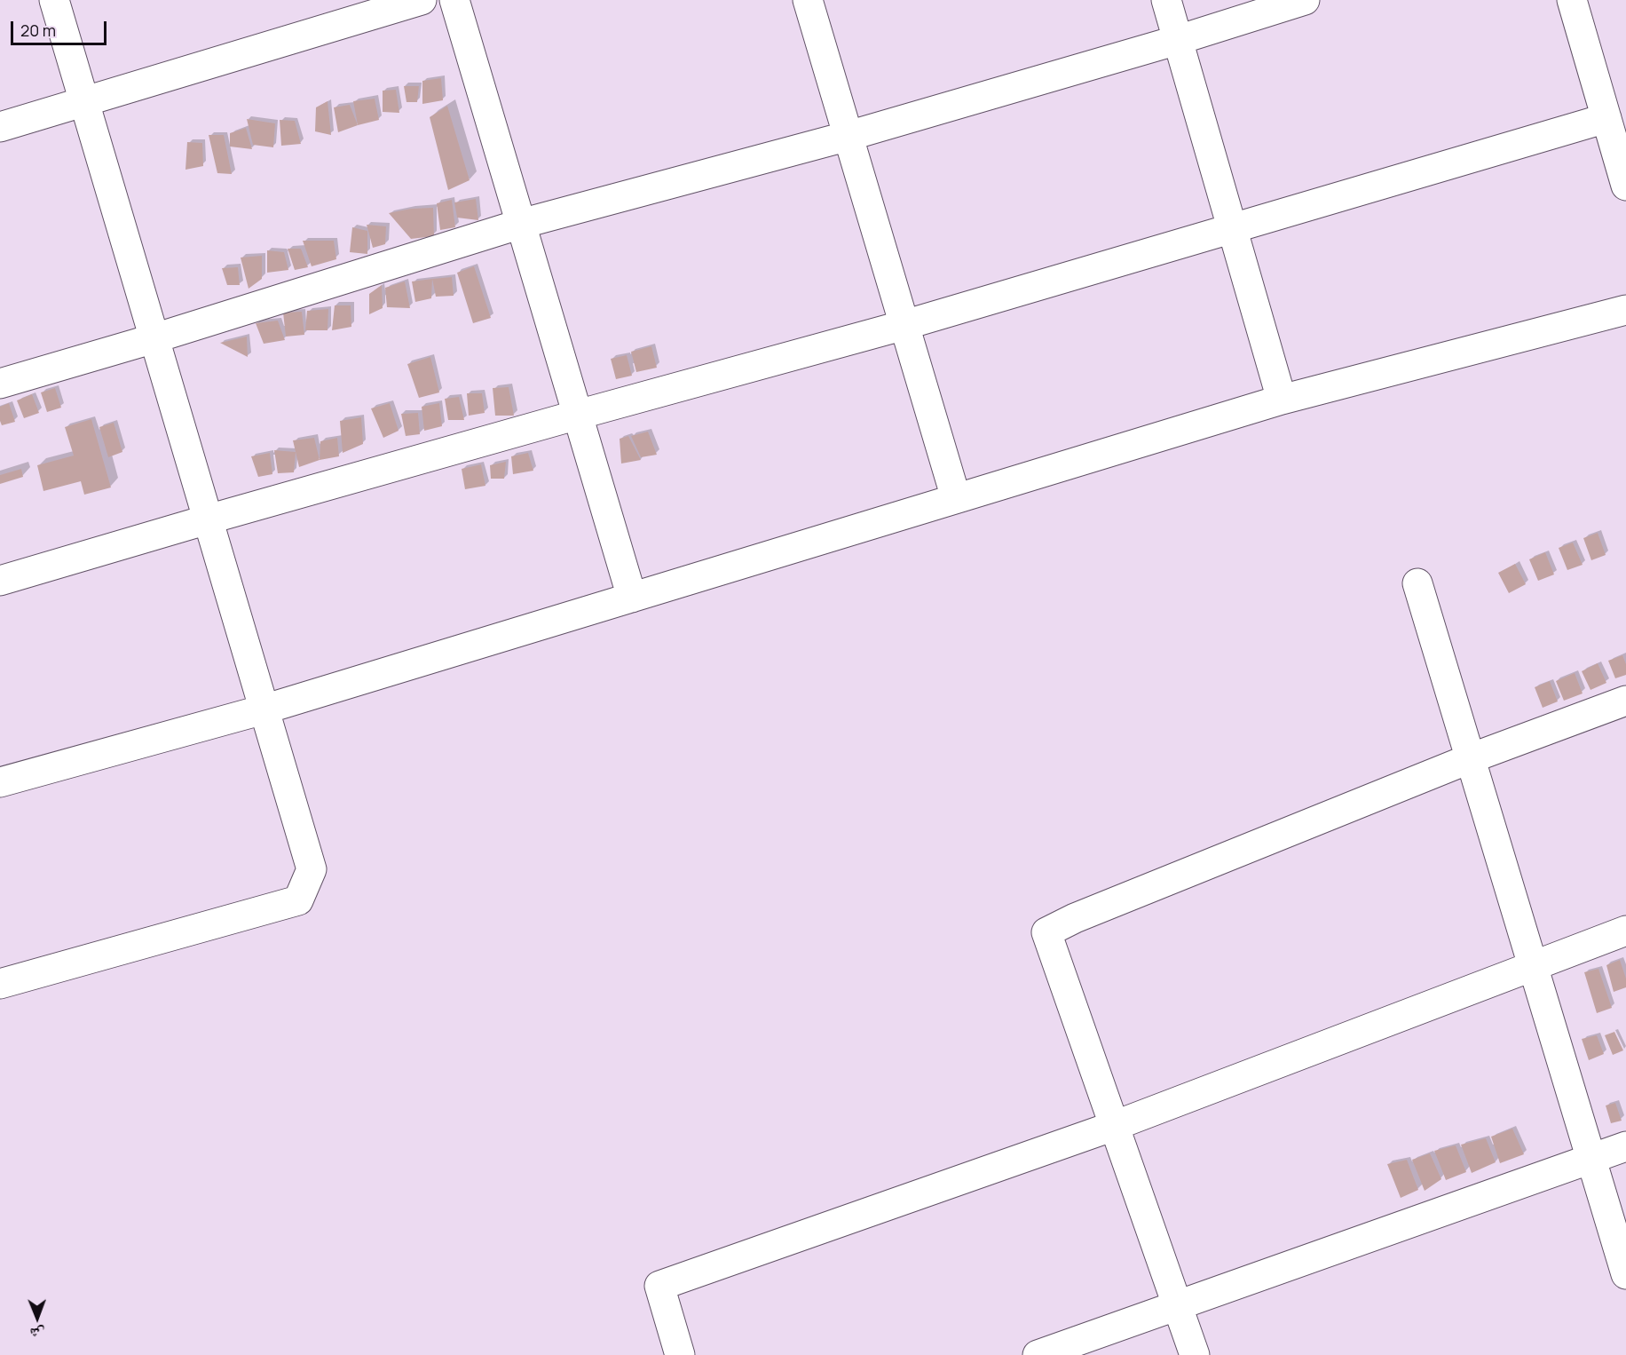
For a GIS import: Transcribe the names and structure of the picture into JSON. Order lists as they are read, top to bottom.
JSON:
{
  "scale_bar": "20 m",
  "north": "bottom"
}
